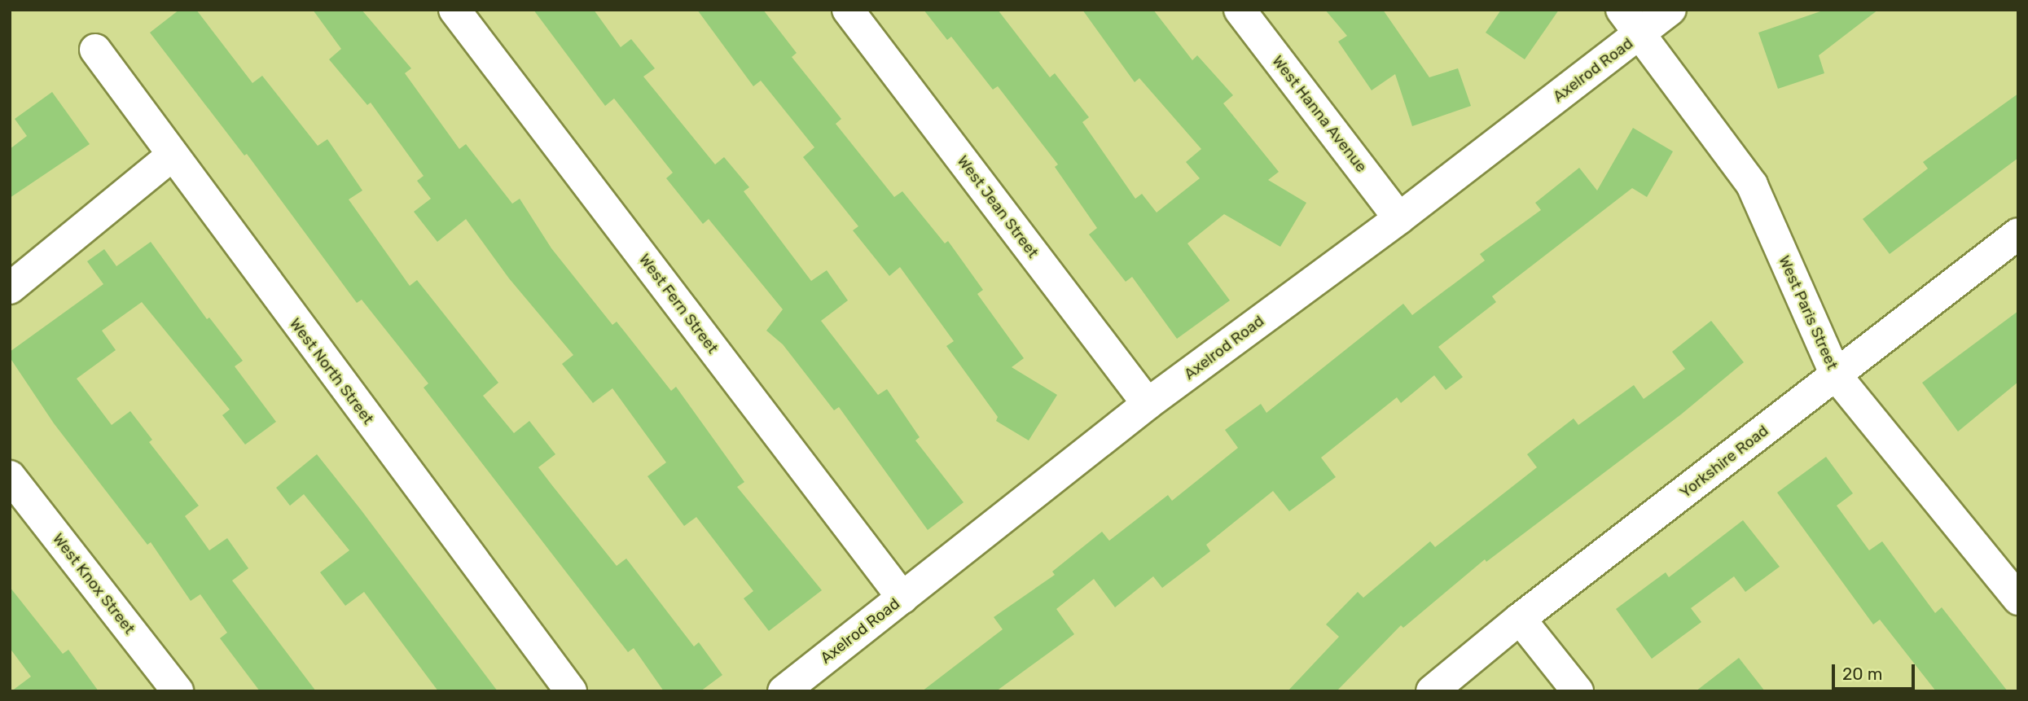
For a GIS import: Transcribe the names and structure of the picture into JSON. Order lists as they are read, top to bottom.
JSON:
{
  "streets": {
    "street": [
      "Axelrod Road",
      "West Hanna Avenue",
      "West Jean Street",
      "West Fern Street",
      "West Paris Street",
      "West North Street",
      "Yorkshire Road",
      "West Knox Street"
    ]
  },
  "crossings": [
    ["Axelrod Road", "West Hanna Avenue"],
    ["Axelrod Road", "West Jean Street"],
    ["Axelrod Road", "West Fern Street"],
    ["Axelrod Road", "West Paris Street"],
    ["West Paris Street", "Yorkshire Road"]
  ],
  "scale_bar": "20 m"
}
